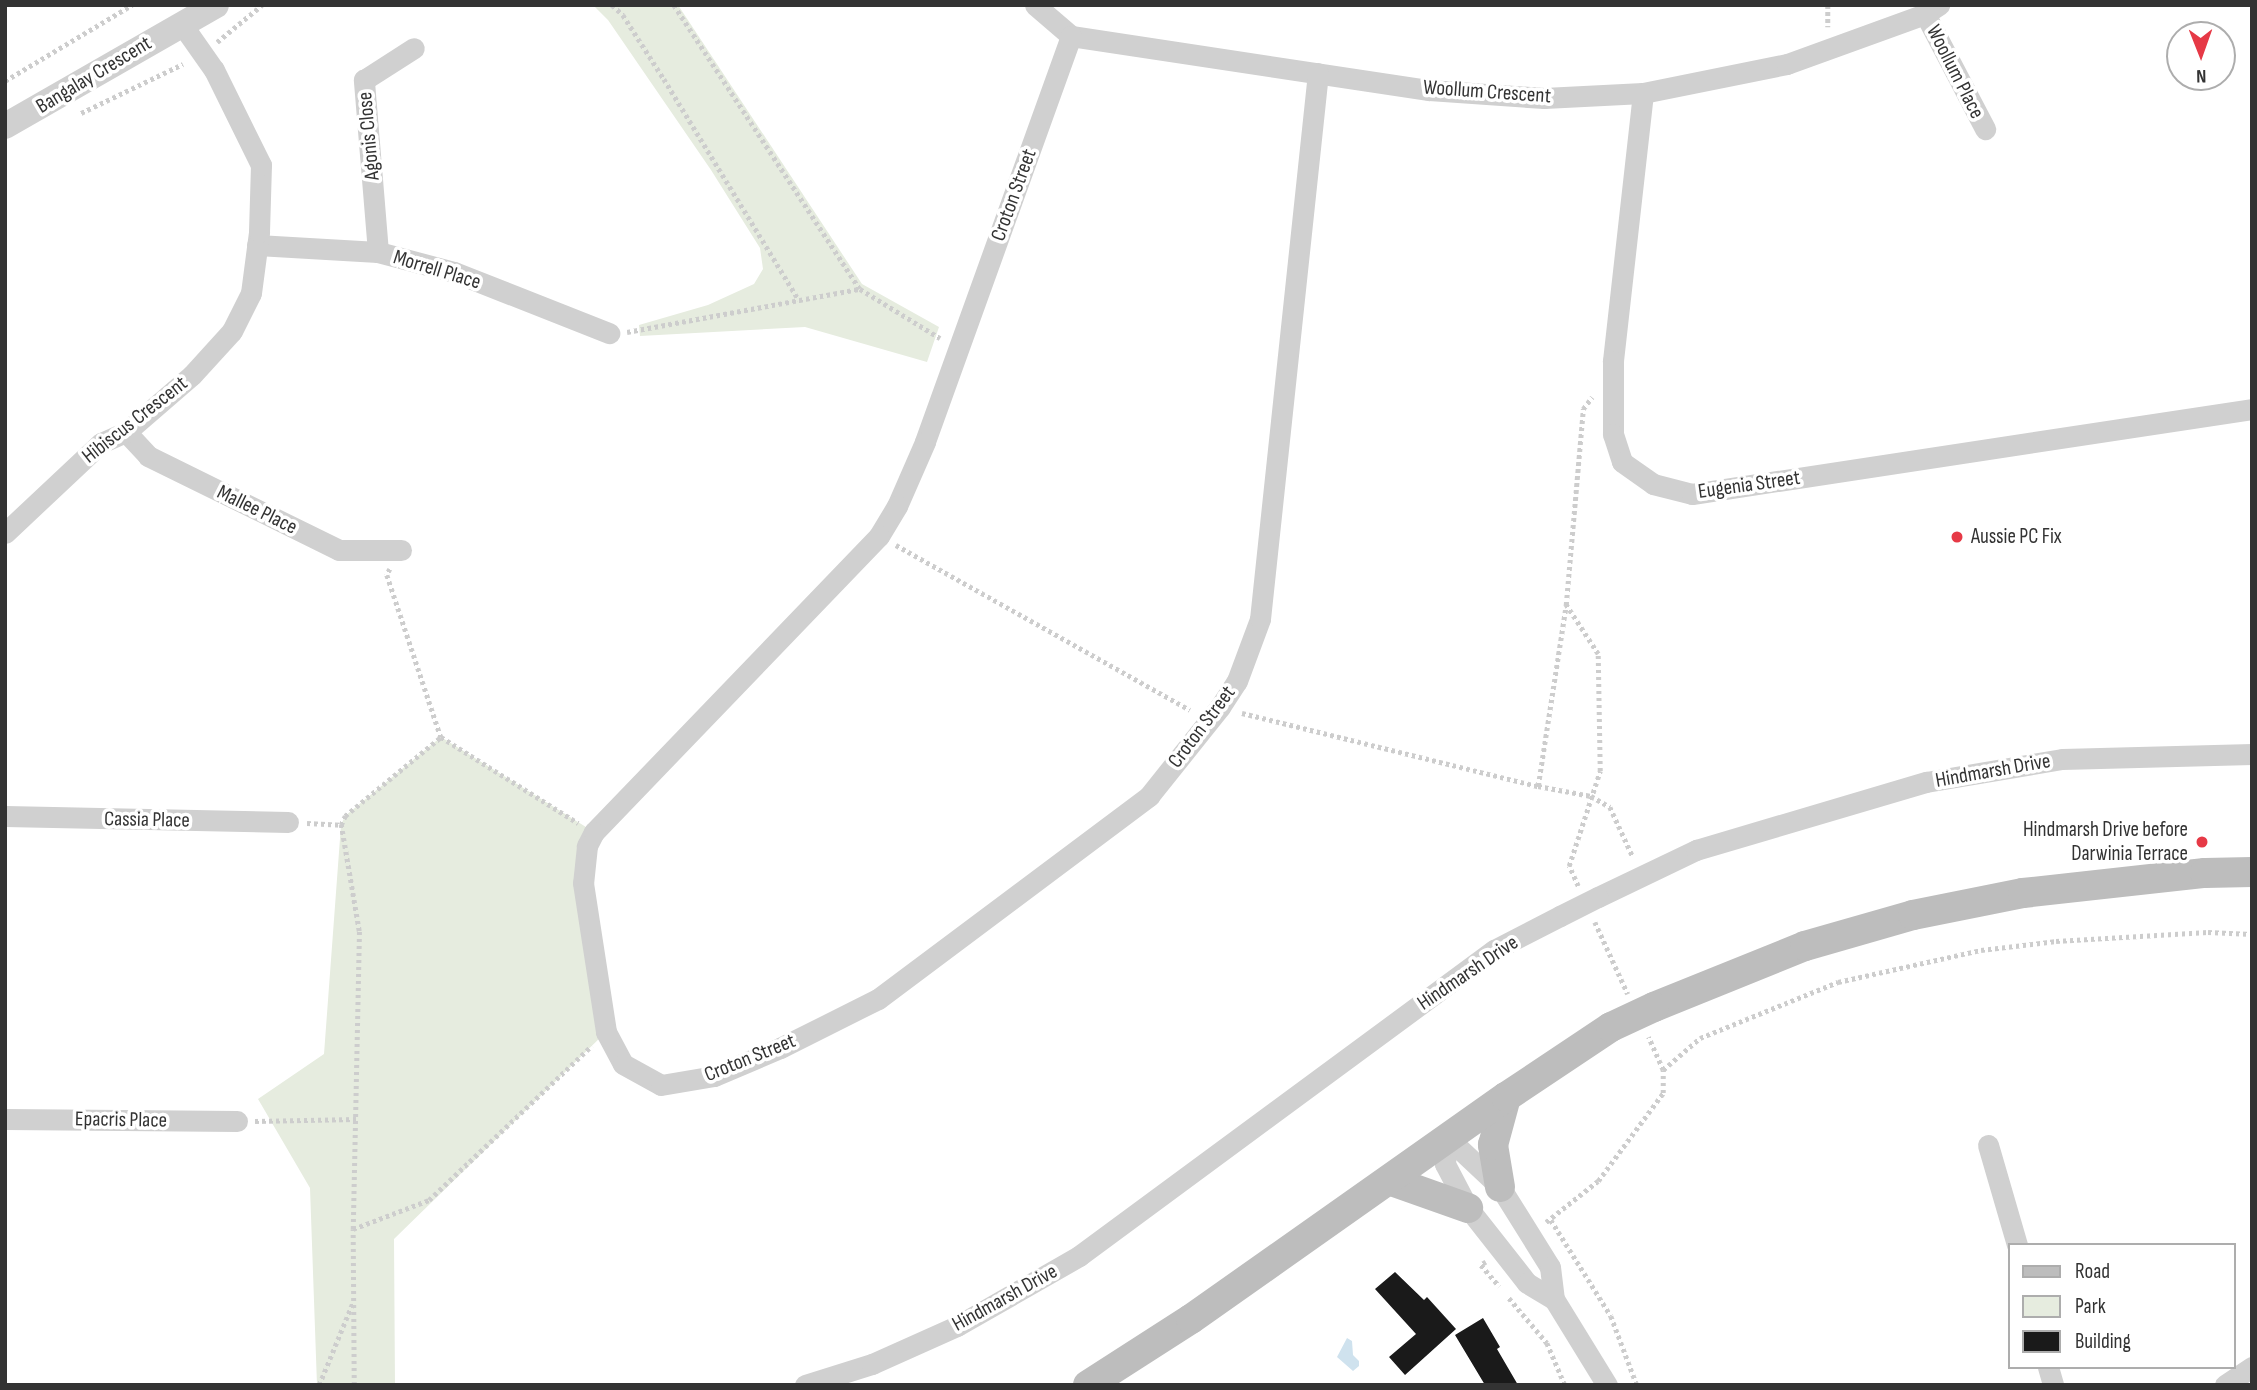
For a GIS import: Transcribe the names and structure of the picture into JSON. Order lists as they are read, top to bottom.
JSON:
{
  "streets": {
    "street": [
      "Woollum Place",
      "Bangalay Crescent",
      "Woollum Crescent",
      "Agonis Close",
      "Croton Street",
      "Morrell Place",
      "Hibiscus Crescent",
      "Eugenia Street",
      "Mallee Place",
      "Hindmarsh Drive",
      "Cassia Place",
      "Epacris Place"
    ]
  },
  "crossings": [
    ["Woollum Place", "Woollum Crescent"],
    ["Bangalay Crescent", "Hibiscus Crescent"],
    ["Woollum Crescent", "Croton Street"],
    ["Woollum Crescent", "Eugenia Street"],
    ["Agonis Close", "Morrell Place"],
    ["Morrell Place", "Hibiscus Crescent"],
    ["Hibiscus Crescent", "Mallee Place"]
  ],
  "places": ["Aussie PC Fix", "Hindmarsh Drive before Darwinia Terrace"],
  "legend": ["Road", "Park", "Building"],
  "north": "bottom"
}
